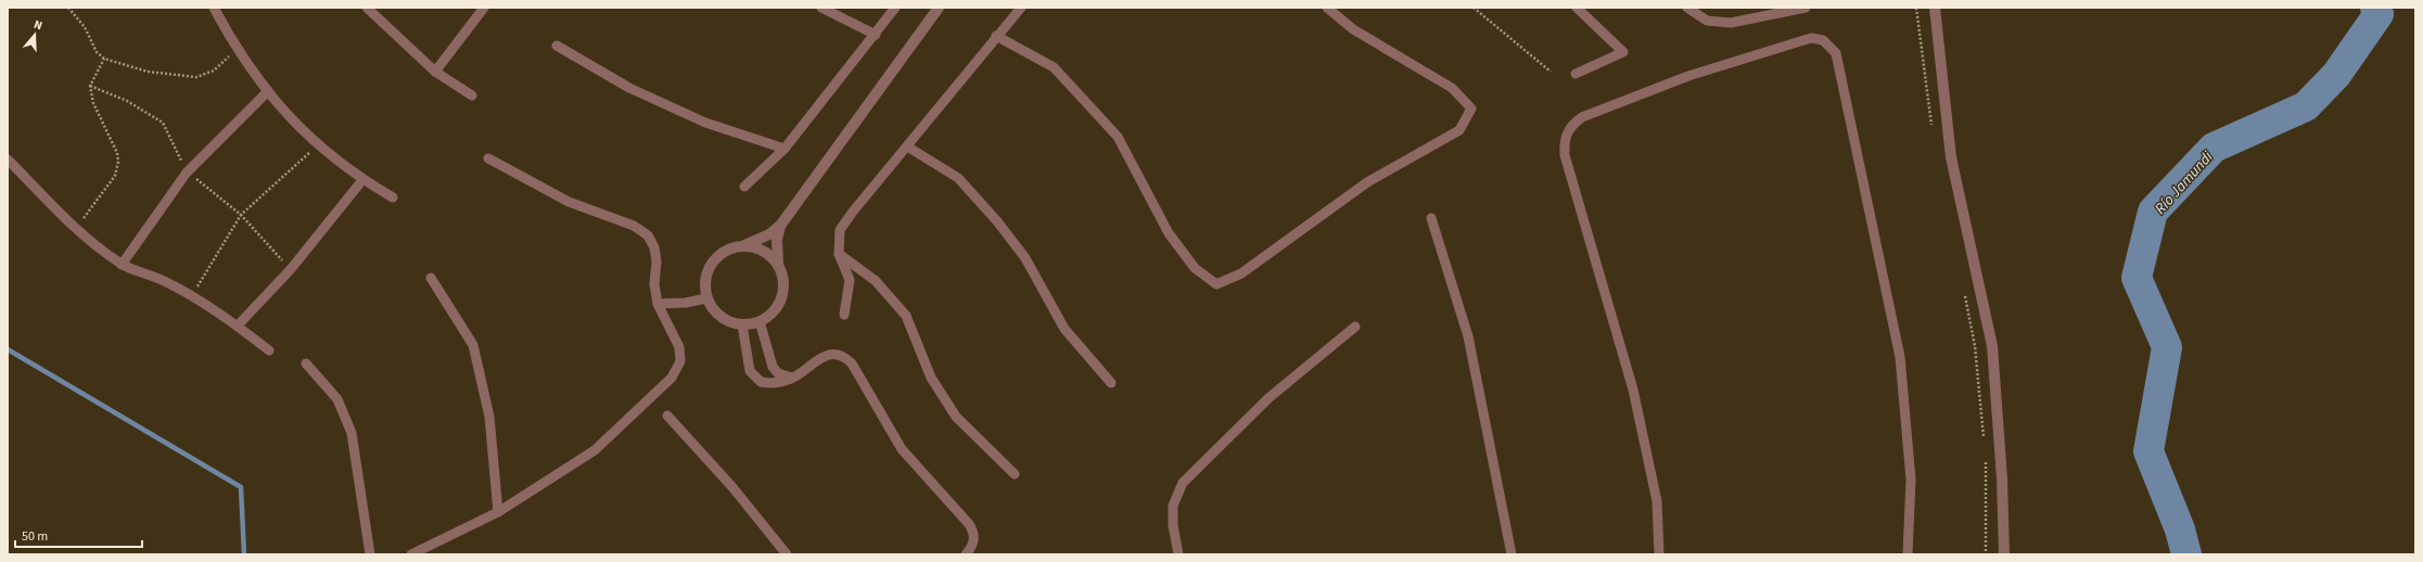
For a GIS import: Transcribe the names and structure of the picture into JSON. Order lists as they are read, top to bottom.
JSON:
{
  "water": ["Río Jamundi"],
  "scale_bar": "50 m",
  "north": "top"
}
